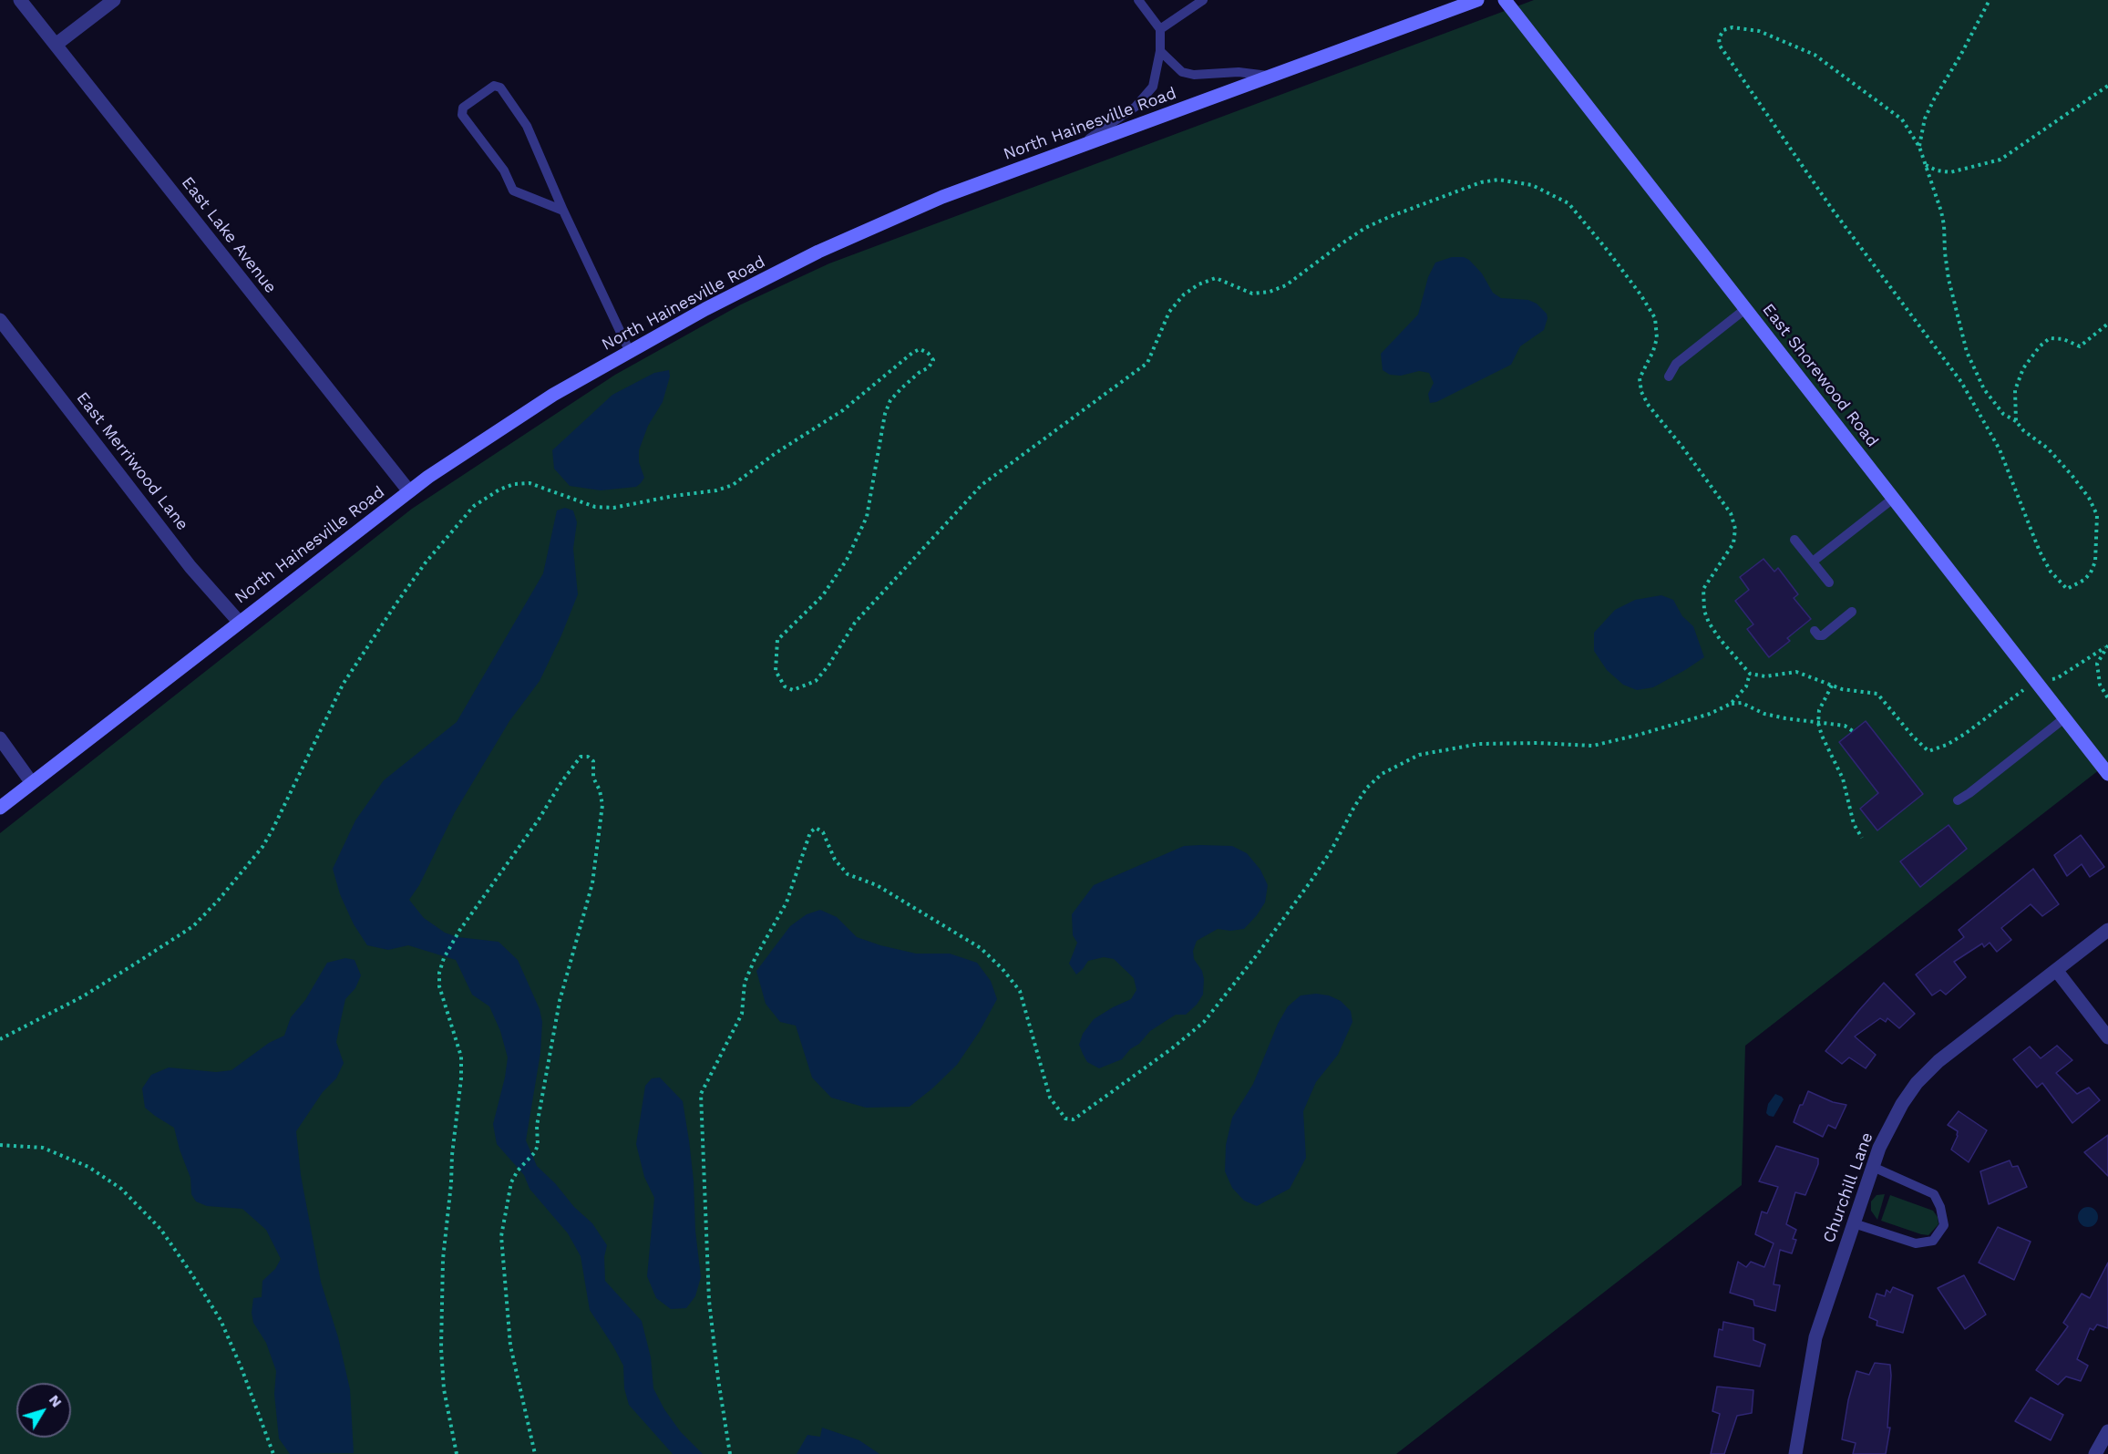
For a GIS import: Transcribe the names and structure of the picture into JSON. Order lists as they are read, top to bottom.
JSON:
{
  "streets": {
    "main road": ["North Hainesville Road", "East Shorewood Road"],
    "street": ["East Lake Avenue", "East Merriwood Lane", "Churchill Lane"]
  },
  "crossings": [
    ["North Hainesville Road", "East Lake Avenue"],
    ["North Hainesville Road", "East Merriwood Lane"]
  ],
  "north": "top right"
}
